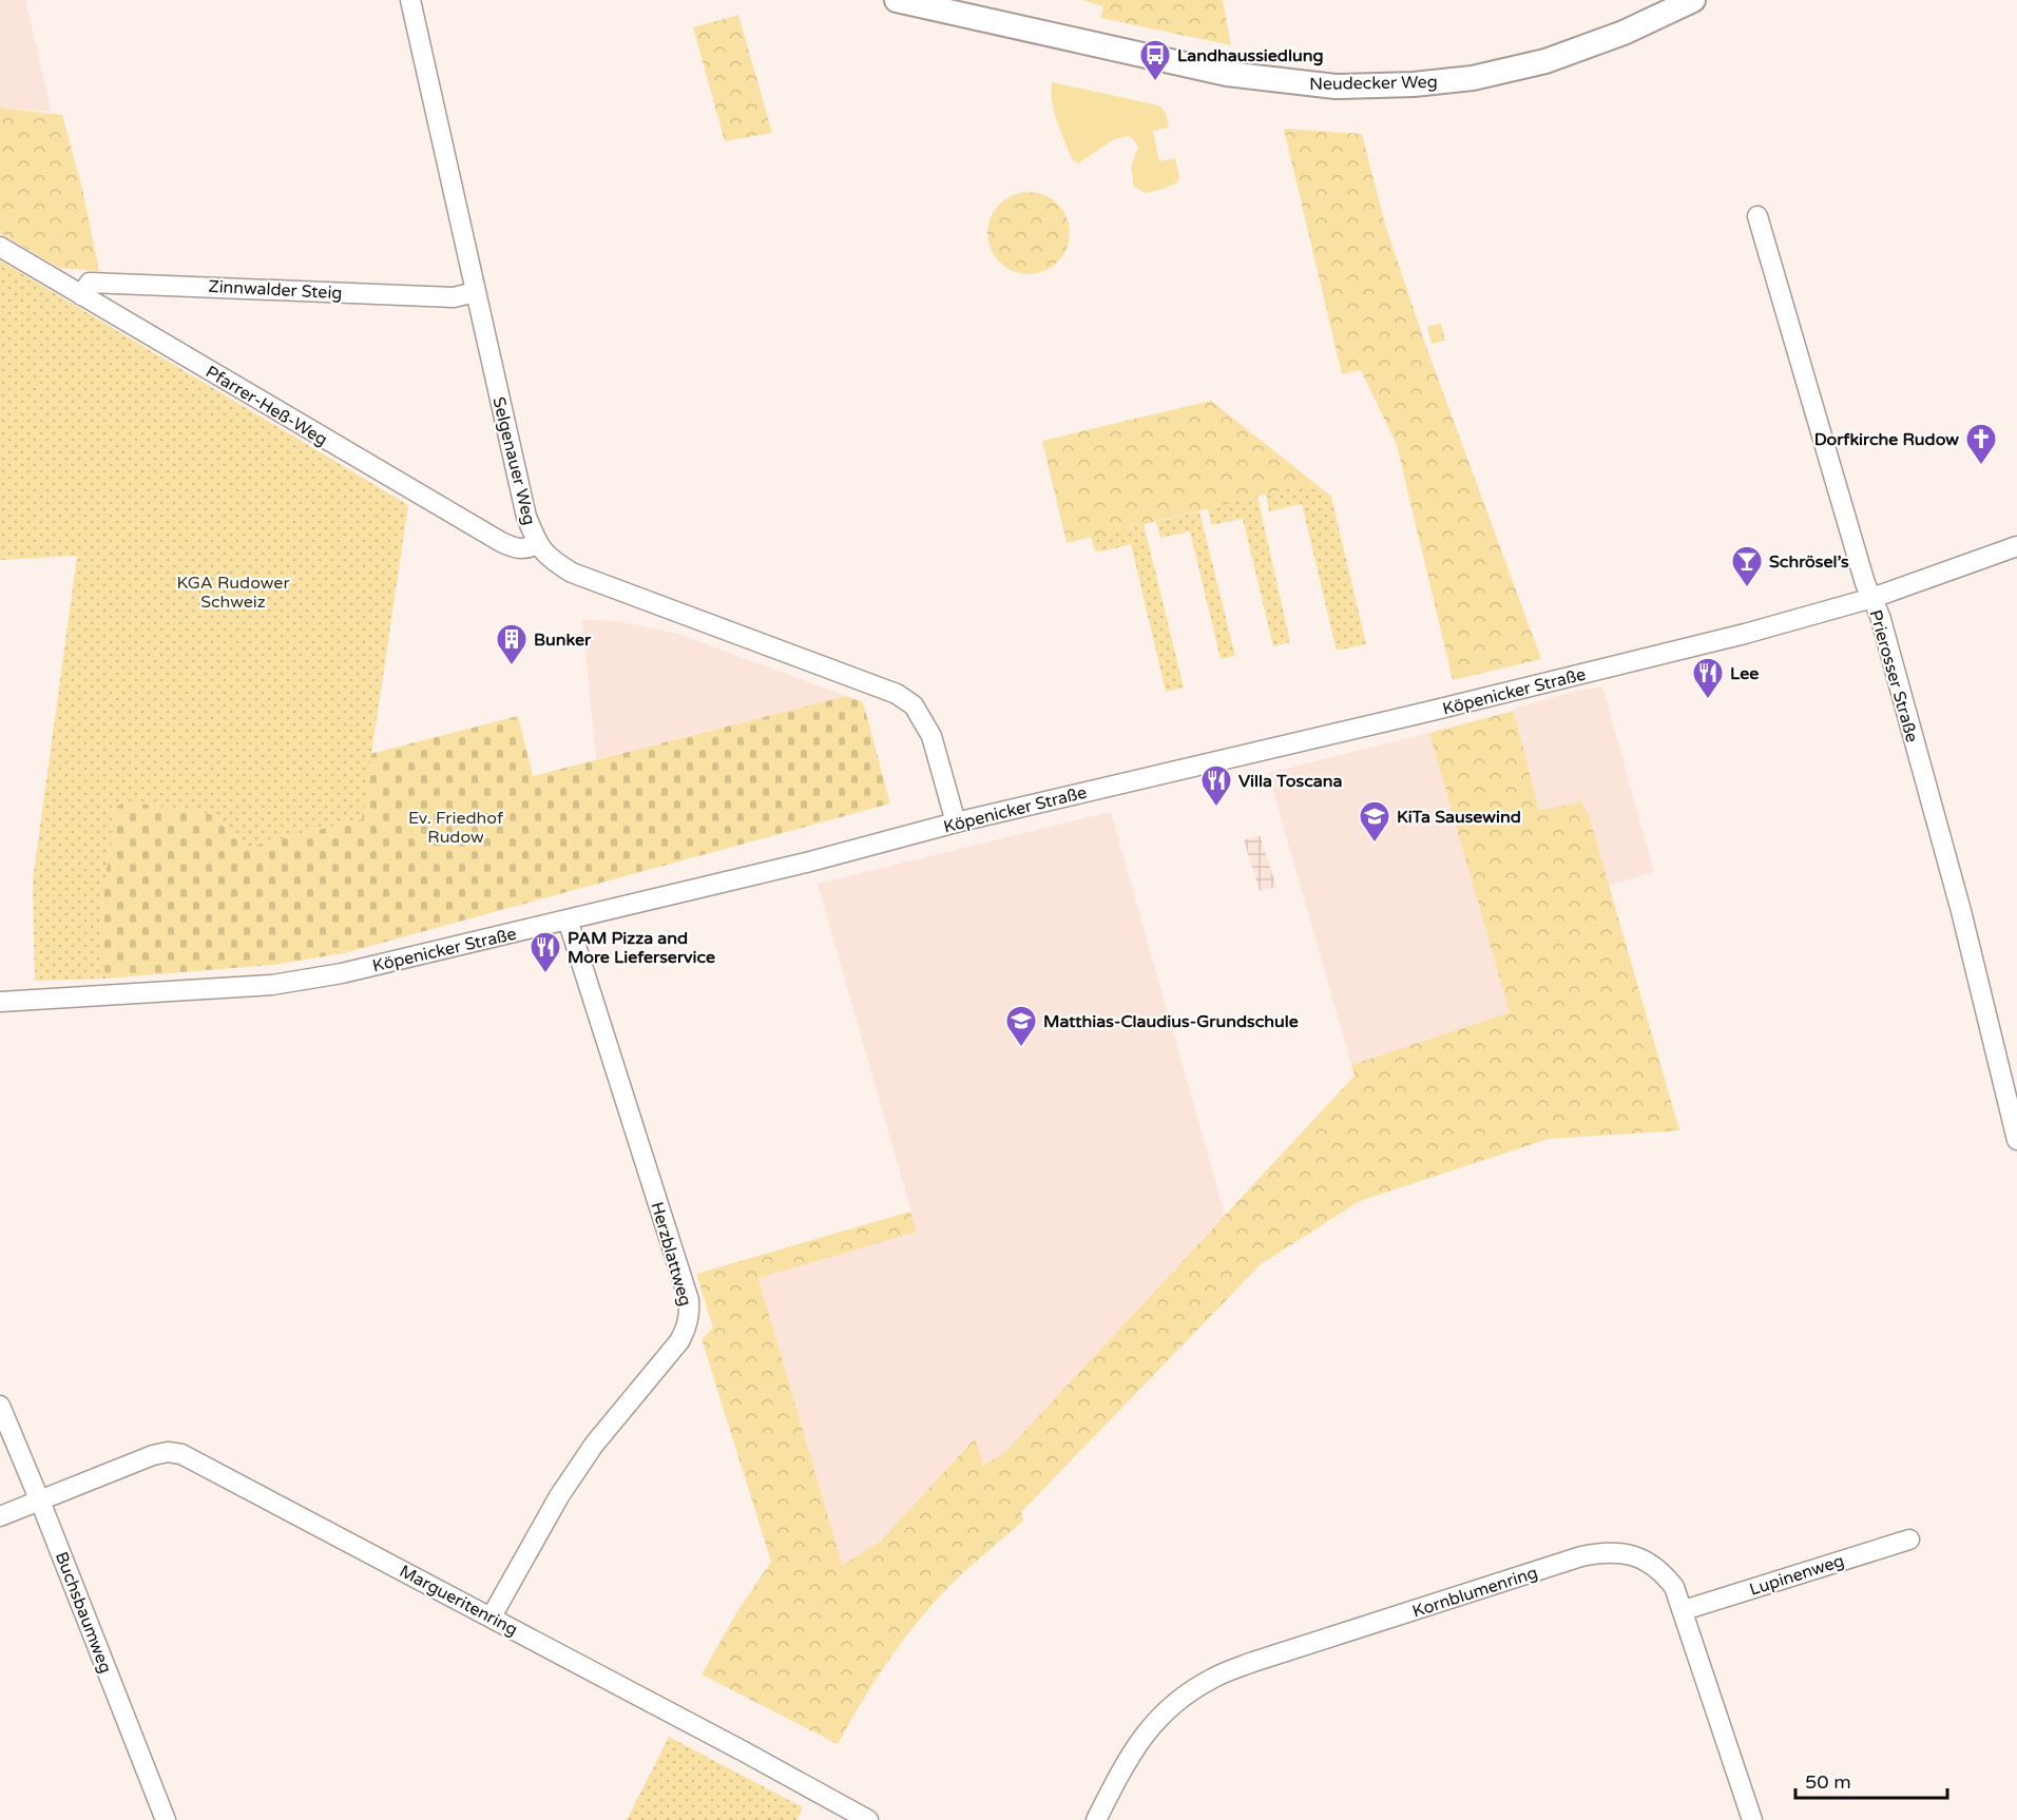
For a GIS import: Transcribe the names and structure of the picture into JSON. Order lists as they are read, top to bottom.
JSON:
{
  "streets": {
    "street": [
      "Neudecker Weg",
      "Zinnwalder Steig",
      "Pfarrer-Heß-Weg",
      "Selgenauer Weg",
      "Prierosser Straße",
      "Köpenicker Straße",
      "Herzblattweg",
      "Lupinenweg",
      "Kornblumenring",
      "Margueritenring",
      "Buchsbaumweg"
    ]
  },
  "crossings": [
    ["Zinnwalder Steig", "Pfarrer-Heß-Weg"],
    ["Zinnwalder Steig", "Selgenauer Weg"],
    ["Pfarrer-Heß-Weg", "Selgenauer Weg"],
    ["Selgenauer Weg", "Köpenicker Straße"],
    ["Prierosser Straße", "Köpenicker Straße"],
    ["Köpenicker Straße", "Herzblattweg"],
    ["Herzblattweg", "Margueritenring"],
    ["Lupinenweg", "Kornblumenring"],
    ["Margueritenring", "Buchsbaumweg"]
  ],
  "parks": ["KGA Rudower Schweiz", "Ev. Friedhof Rudow"],
  "places": {
    "bus stop": ["Landhaussiedlung"],
    "church": ["Dorfkirche Rudow"],
    "bar": ["Schrösel’s"],
    "building": ["Bunker"],
    "restaurant": ["Lee", "Villa Toscana", "PAM Pizza and More Lieferservice"],
    "school or university": ["KiTa Sausewind", "Matthias-Claudius-Grundschule"]
  },
  "scale_bar": "50 m"
}
